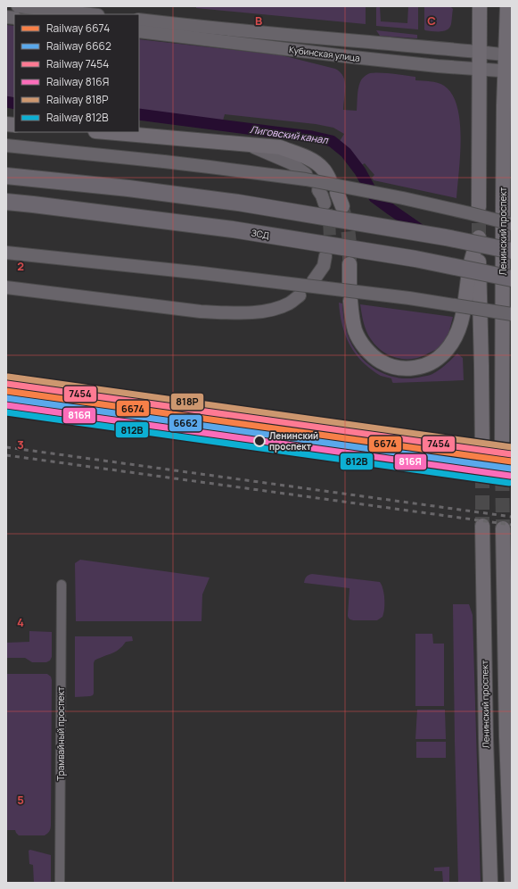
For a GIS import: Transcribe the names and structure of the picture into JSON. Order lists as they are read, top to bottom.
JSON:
{
  "streets": {
    "highway": ["ЗСД"],
    "main road": ["Кубинская улица", "Ленинский проспект"],
    "street": ["Трамвайный проспект"]
  },
  "crossings": [
    ["Кубинская улица", "Ленинский проспект"]
  ],
  "water": ["Лиговский канал"],
  "places": ["Ленинский проспект"],
  "lines": [
    "rail line 818Р",
    "rail line 7454",
    "rail line 6674",
    "rail line 6662",
    "rail line 816Я",
    "rail line 812В"
  ],
  "legend": [
    "Railway 6674",
    "Railway 6662",
    "Railway 7454",
    "Railway 816Я",
    "Railway 818Р",
    "Railway 812В"
  ],
  "grid": {
    "columns": ["B", "C"],
    "rows": [
      "2",
      "3",
      "4",
      "5"
    ]
  }
}
